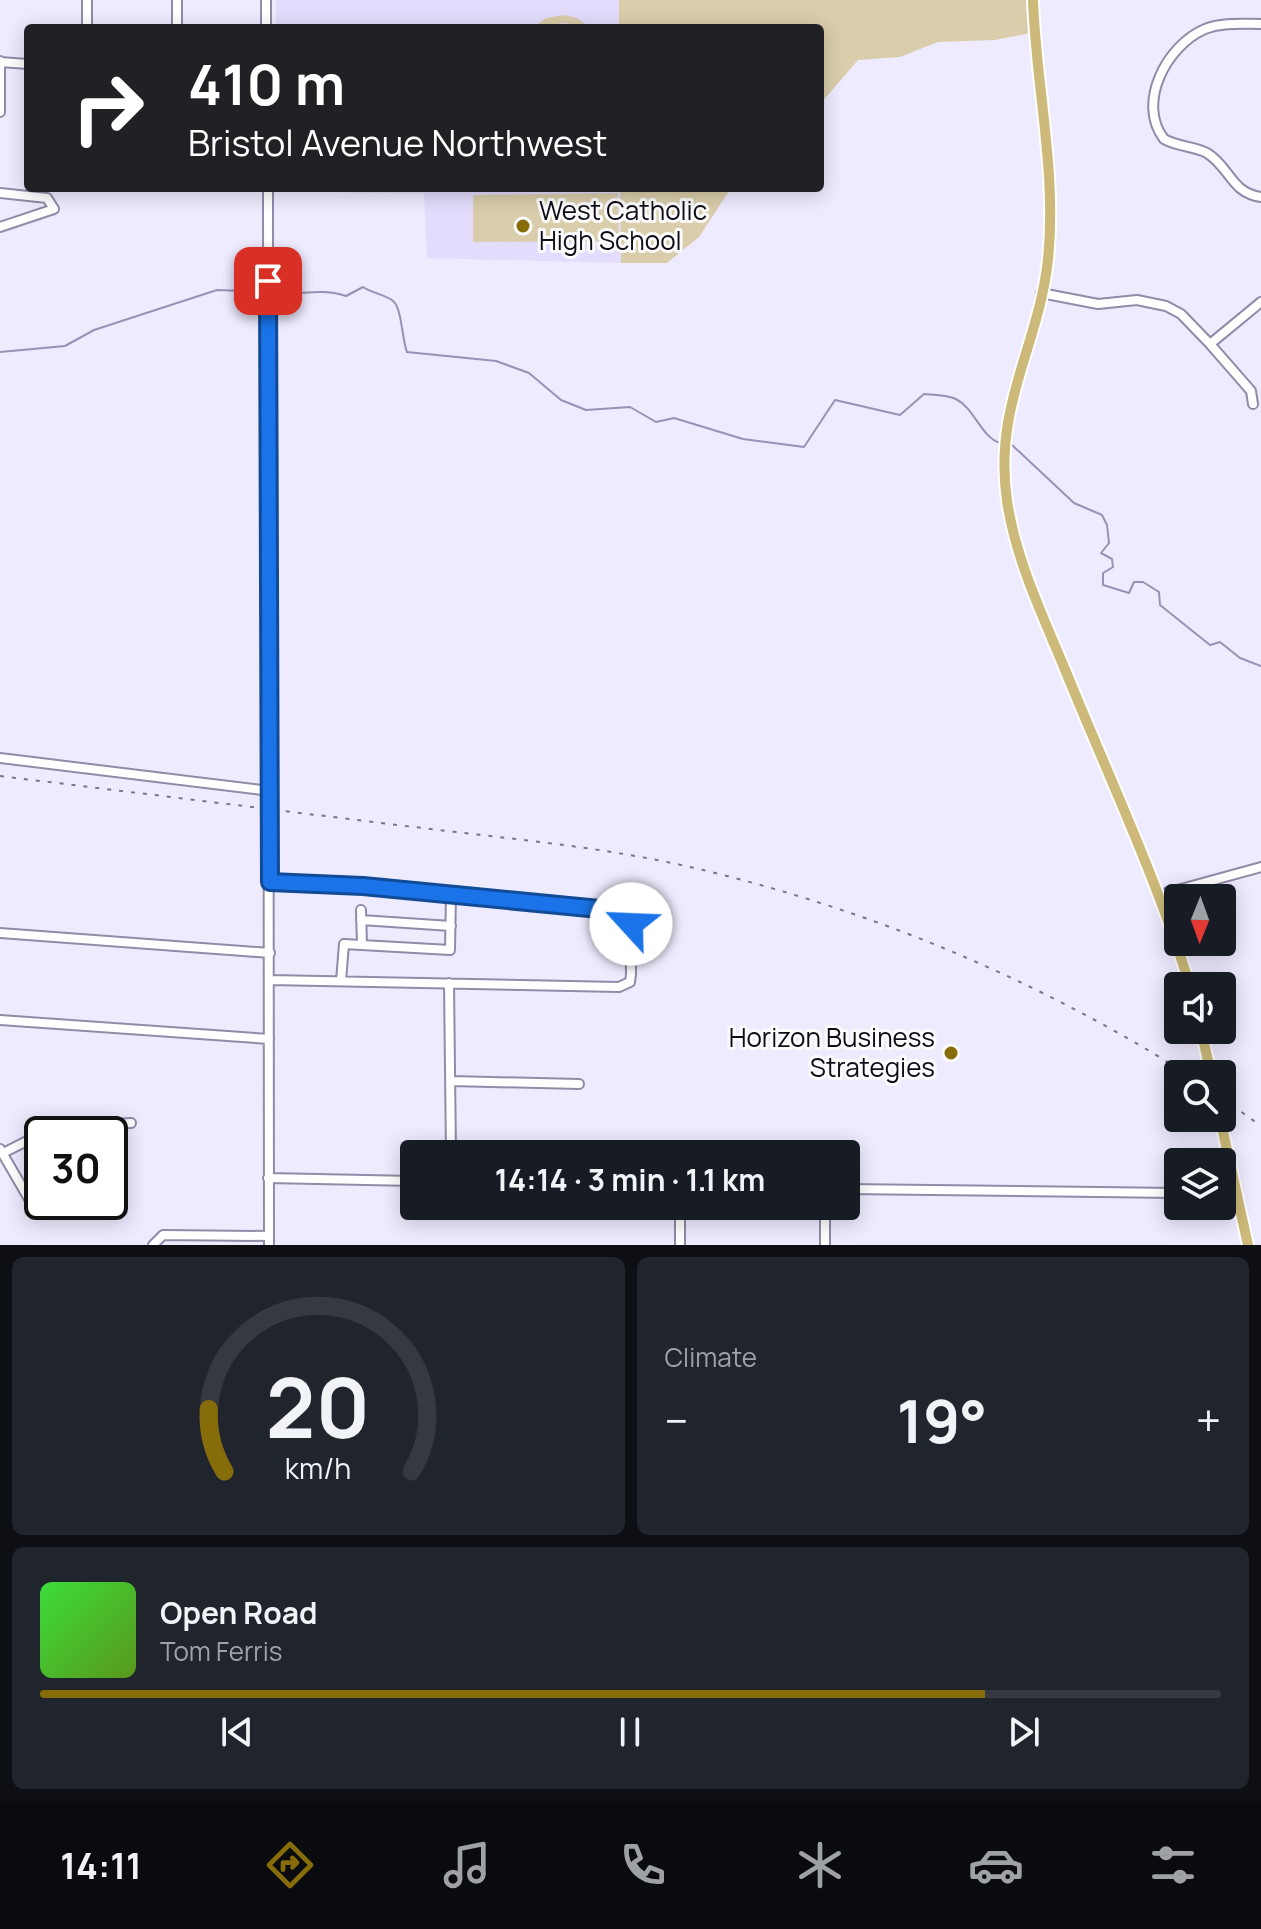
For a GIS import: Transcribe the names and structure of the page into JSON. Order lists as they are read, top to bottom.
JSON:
{
  "places": ["West Catholic High School", "Horizon Business Strategies"],
  "north": "bottom",
  "page": {
    "turn": ["410 m", "Bristol Avenue Northwest"],
    "limit": "30",
    "trip": "14:14 · 3 min · 1.1 km",
    "tile": "Climate",
    "heat": ["−", "19°", "+"],
    "song": ["Open Road", "Tom Ferris"],
    "tabs": "14:11",
    "gauge": ["20", "km/h"]
  }
}
